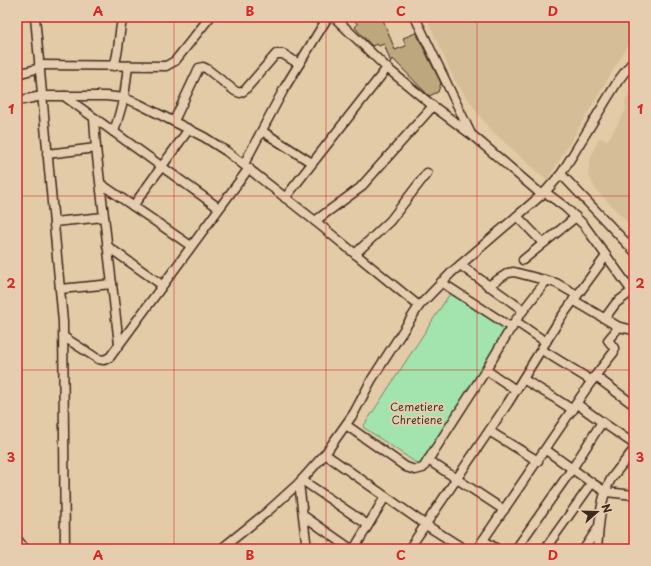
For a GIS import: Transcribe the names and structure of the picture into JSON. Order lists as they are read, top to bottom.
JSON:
{
  "parks": ["Cemetiere Chretiene"],
  "north": "right",
  "grid": {
    "columns": [
      "A",
      "B",
      "C",
      "D"
    ],
    "rows": ["1", "2", "3"]
  }
}
